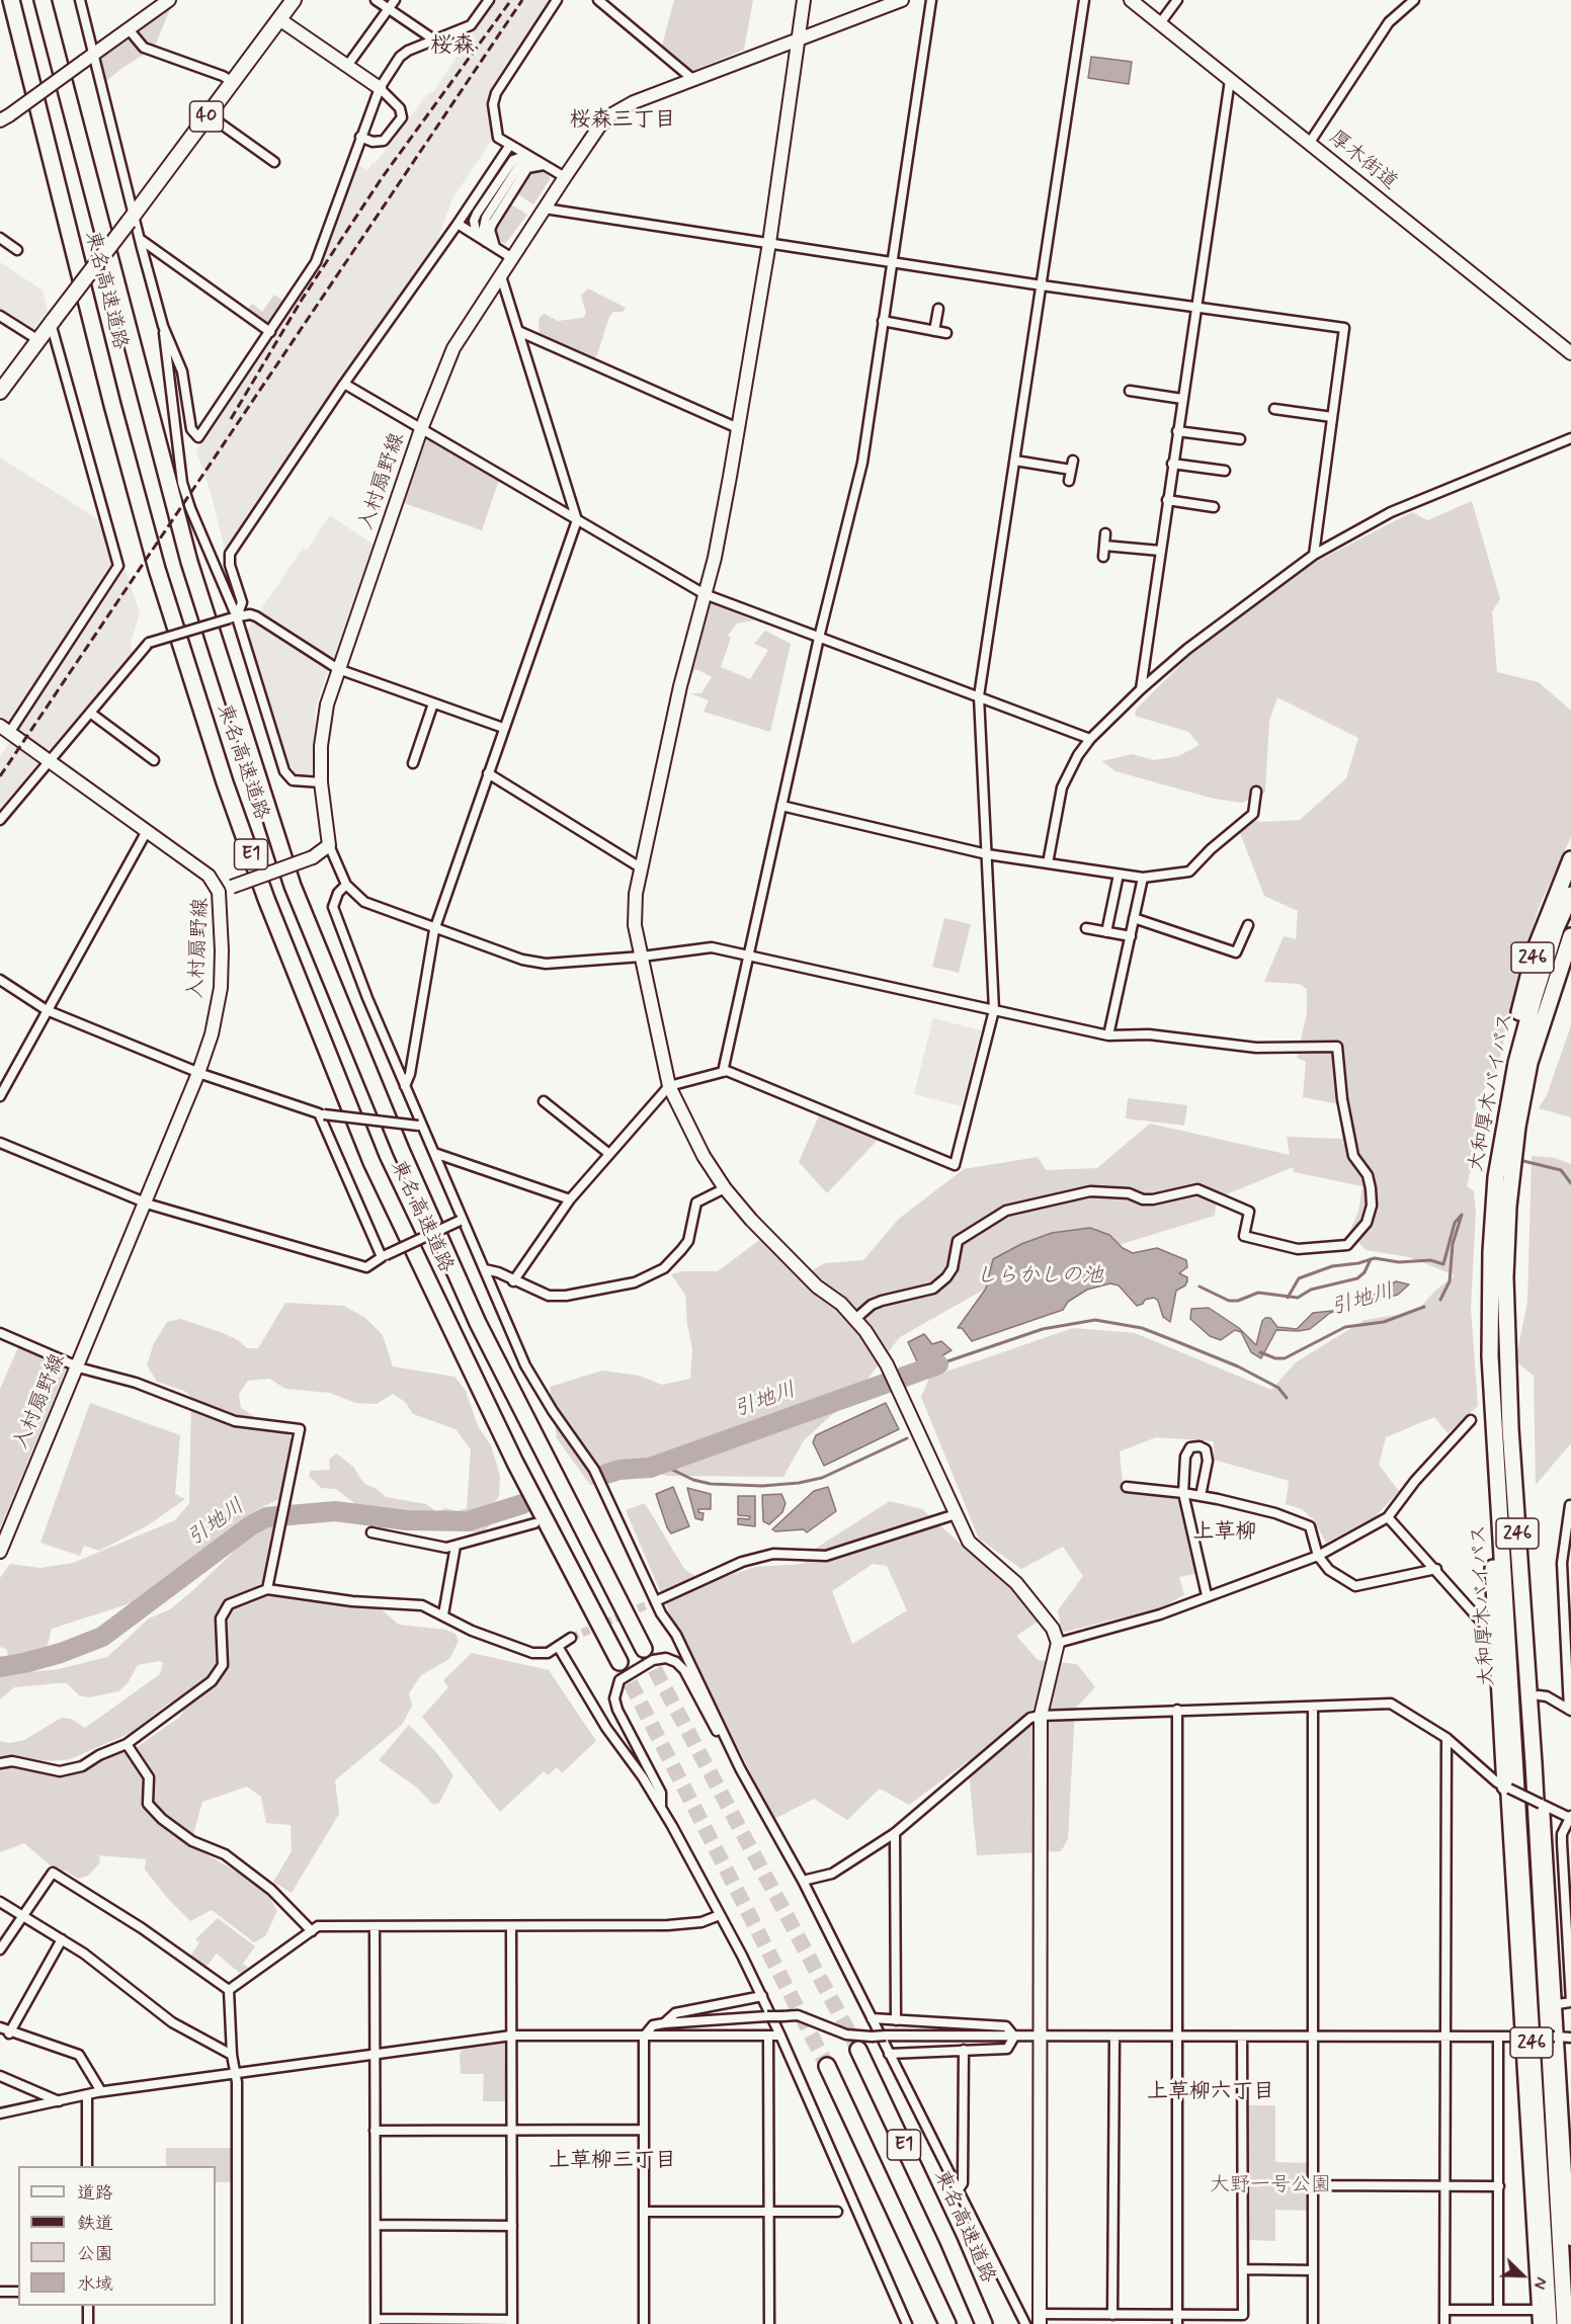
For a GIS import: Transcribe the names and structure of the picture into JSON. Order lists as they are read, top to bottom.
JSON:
{
  "streets": {
    "highway": [
      "東名高速道路",
      "E1",
      "246",
      "大和厚木バイパス"
    ],
    "main road": ["40"],
    "street": ["厚木街道", "入村扇野線"]
  },
  "crossings": [
    ["246", "大和厚木バイパス"]
  ],
  "districts": [
    "桜森",
    "桜森三丁目",
    "上草柳",
    "上草柳六丁目",
    "上草柳三丁目"
  ],
  "water": ["しらかしの池", "引地川"],
  "parks": ["大野一号公園"],
  "legend": [
    "道路",
    "鉄道",
    "公園",
    "水域"
  ],
  "north": "bottom right"
}
